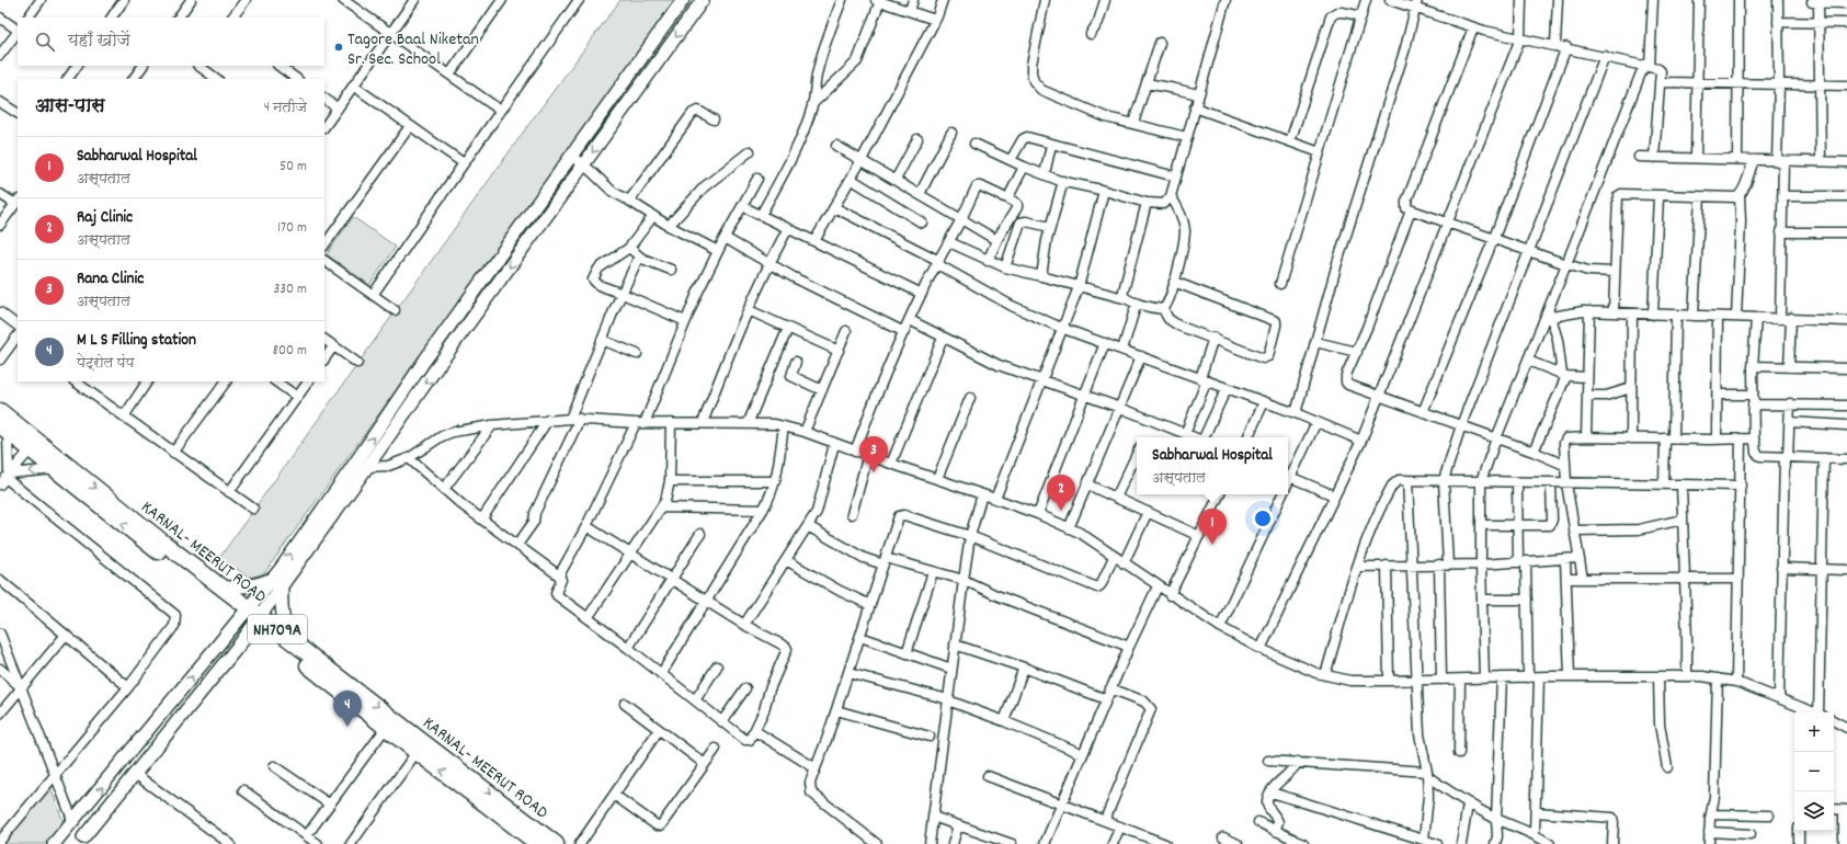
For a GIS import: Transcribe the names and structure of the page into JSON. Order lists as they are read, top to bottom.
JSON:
{
  "streets": {
    "highway": ["KARNAL- MEERUT ROAD", "NH709A"]
  },
  "crossings": [
    ["KARNAL- MEERUT ROAD", "NH709A"]
  ],
  "places": ["Tagore Baal Niketan Sr. Sec. School"],
  "page": {
    "search": "यहाँ खोजें",
    "heading": ["आस-पास", "4 नतीजे"],
    "list": [
      {
        "mark": "1",
        "name": "Sabharwal Hospital",
        "note": "अस्पताल",
        "value": "50 m"
      },
      {
        "mark": "2",
        "name": "Raj Clinic",
        "note": "अस्पताल",
        "value": "170 m"
      },
      {
        "mark": "3",
        "name": "Rana Clinic",
        "note": "अस्पताल",
        "value": "330 m"
      },
      {
        "mark": "4",
        "name": "M L S Filling station",
        "note": "पेट्रोल पंप",
        "value": "800 m"
      }
    ],
    "pins": [
      "3",
      "2",
      "1",
      "4"
    ],
    "popup": ["Sabharwal Hospital", "अस्पताल"],
    "map_buttons": ["+", "−"]
  }
}
